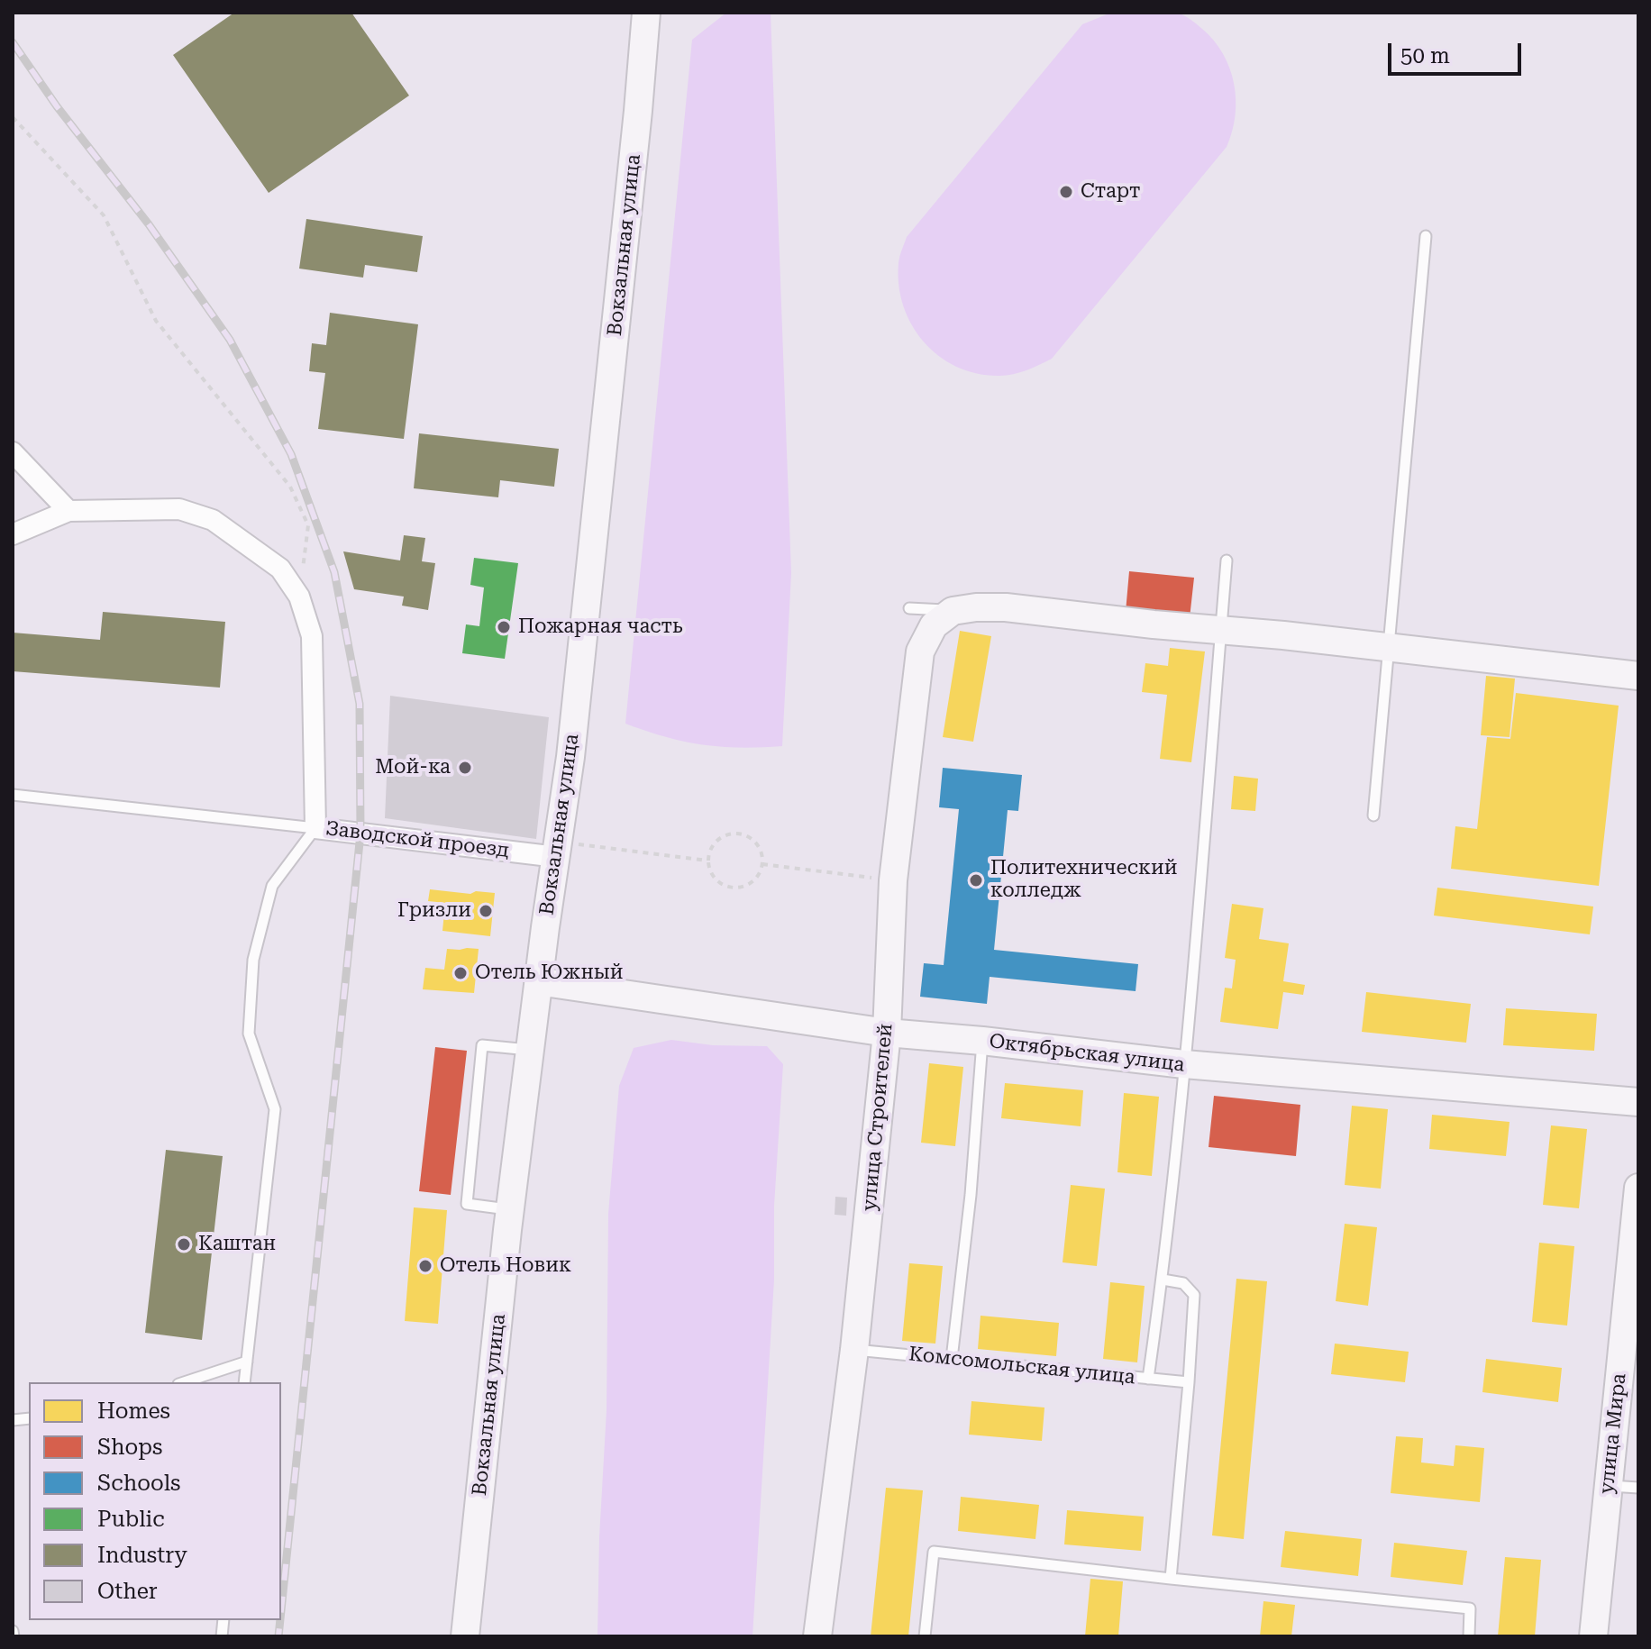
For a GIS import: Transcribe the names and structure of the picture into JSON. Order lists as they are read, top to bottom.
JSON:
{
  "streets": {
    "street": [
      "Вокзальная улица",
      "Заводской проезд",
      "Октябрьская улица",
      "улица Строителей",
      "улица Мира"
    ],
    "lane": ["Комсомольская улица"]
  },
  "crossings": [
    ["Вокзальная улица", "Заводской проезд"],
    ["Вокзальная улица", "Октябрьская улица"],
    ["Октябрьская улица", "улица Строителей"],
    ["улица Строителей", "Комсомольская улица"]
  ],
  "places": [
    "Старт",
    "Пожарная часть",
    "Мой-ка",
    "Политехнический колледж",
    "Гризли",
    "Отель Южный",
    "Каштан",
    "Отель Новик"
  ],
  "legend": [
    "Homes",
    "Shops",
    "Schools",
    "Public",
    "Industry",
    "Other"
  ],
  "scale_bar": "50 m"
}
